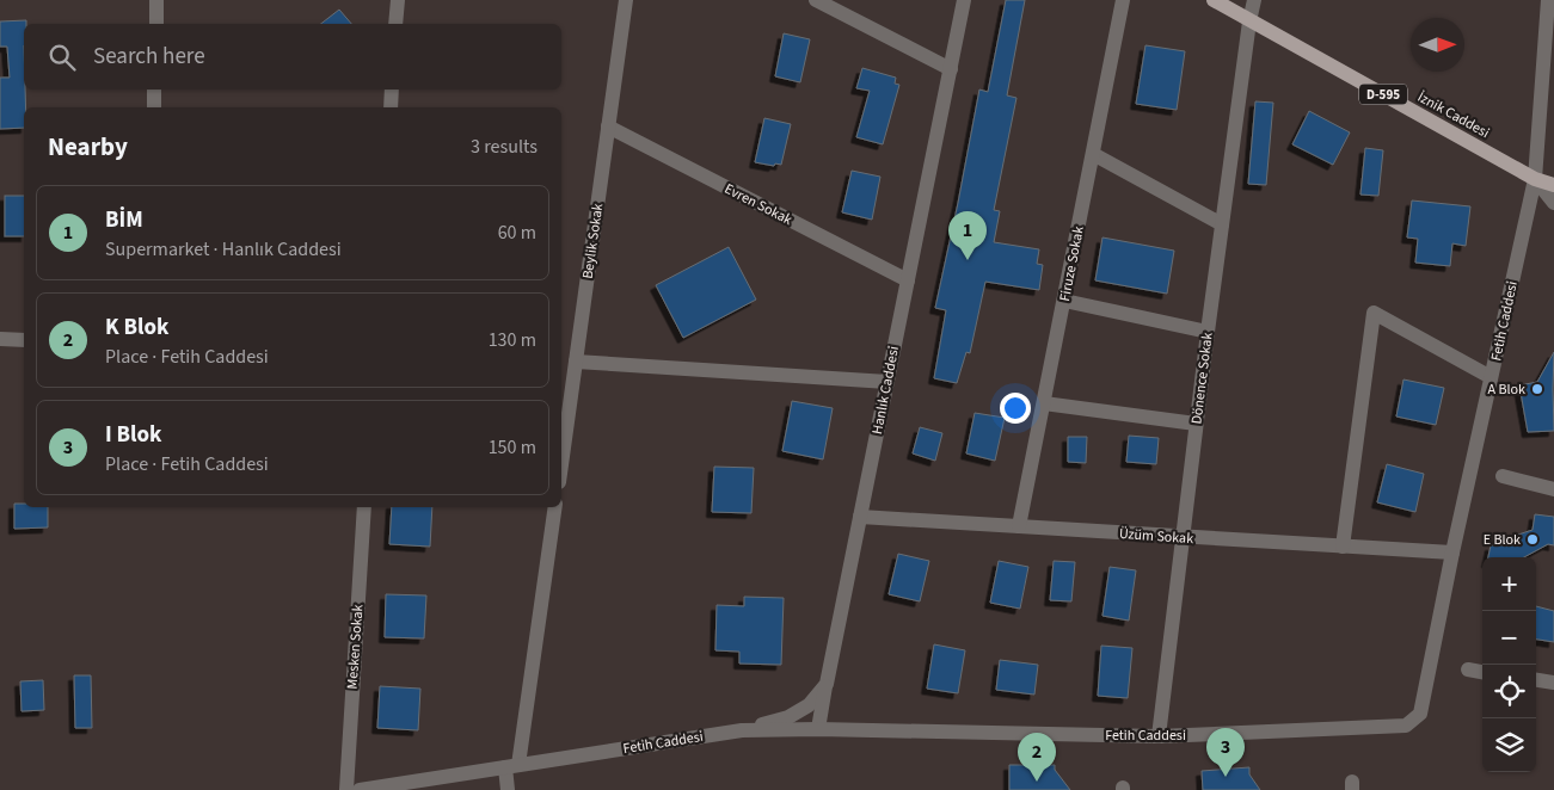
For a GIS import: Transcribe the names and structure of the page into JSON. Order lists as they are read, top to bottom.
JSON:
{
  "streets": {
    "main road": ["D-595", "İznik Caddesi"],
    "street": [
      "Evren Sokak",
      "Beylik Sokak",
      "Firuze Sokak",
      "Fetih Caddesi",
      "Dönence Sokak",
      "Hanlık Caddesi",
      "Üzüm Sokak",
      "Mesken Sokak"
    ]
  },
  "crossings": [
    ["İznik Caddesi", "Fetih Caddesi"],
    ["İznik Caddesi", "Dönence Sokak"],
    ["Evren Sokak", "Beylik Sokak"],
    ["Evren Sokak", "Hanlık Caddesi"],
    ["Firuze Sokak", "Üzüm Sokak"],
    ["Fetih Caddesi", "Dönence Sokak"],
    ["Fetih Caddesi", "Hanlık Caddesi"],
    ["Fetih Caddesi", "Üzüm Sokak"],
    ["Dönence Sokak", "Üzüm Sokak"],
    ["Hanlık Caddesi", "Üzüm Sokak"]
  ],
  "places": ["A Blok", "E Blok"],
  "north": "right",
  "page": {
    "search": "Search here",
    "heading": ["Nearby", "3 results"],
    "list": [
      {
        "mark": "1",
        "name": "BİM",
        "note": "Supermarket · Hanlık Caddesi",
        "value": "60 m"
      },
      {
        "mark": "2",
        "name": "K Blok",
        "note": "Place · Fetih Caddesi",
        "value": "130 m"
      },
      {
        "mark": "3",
        "name": "I Blok",
        "note": "Place · Fetih Caddesi",
        "value": "150 m"
      }
    ],
    "pins": ["1", "3", "2"],
    "map_buttons": ["+", "−"]
  }
}
